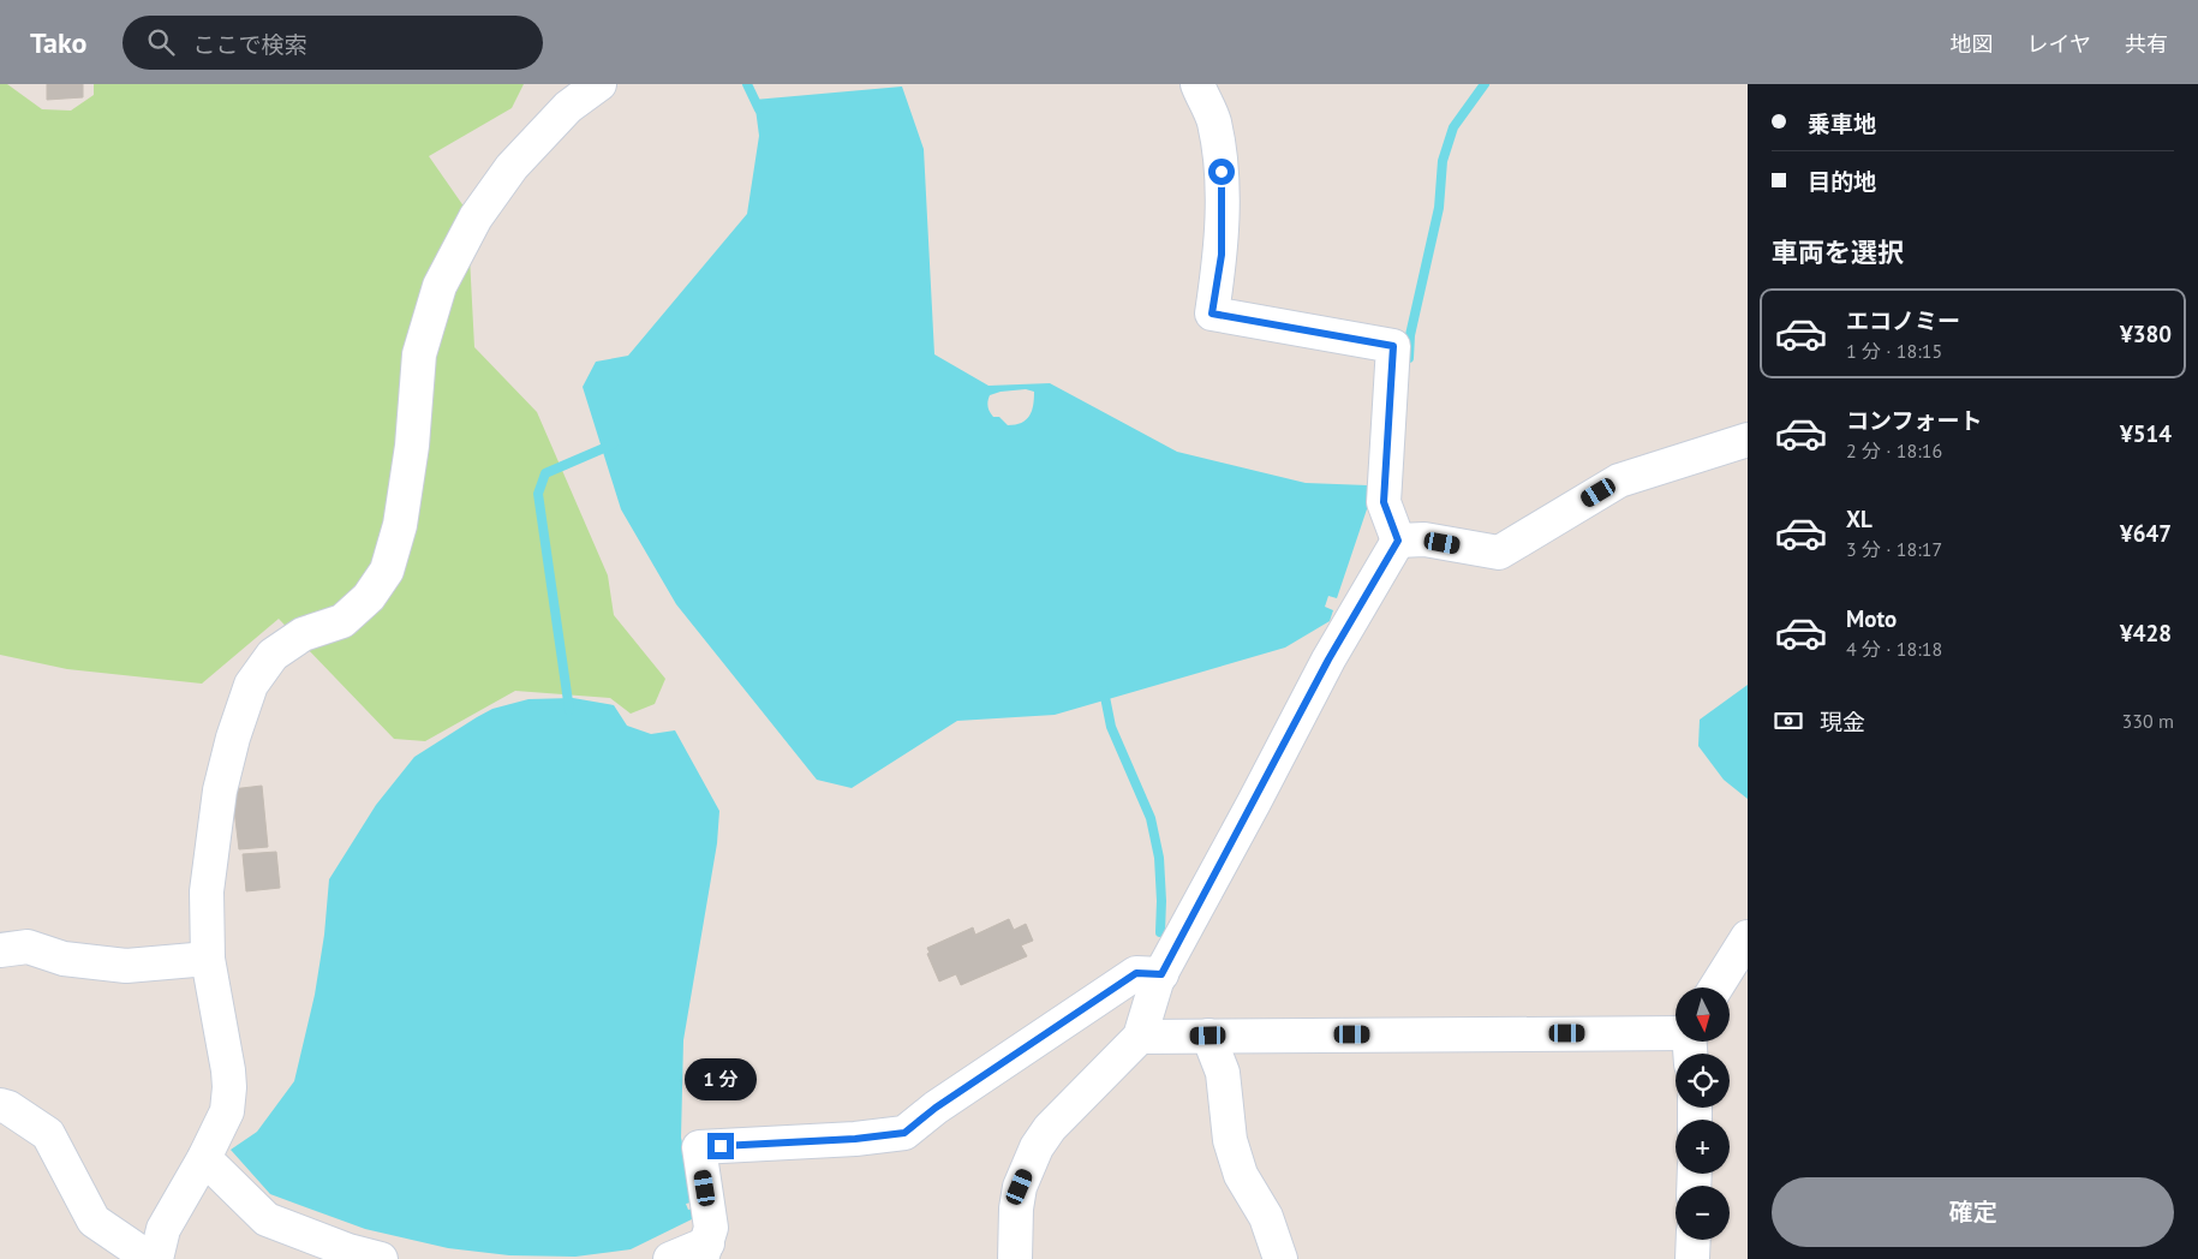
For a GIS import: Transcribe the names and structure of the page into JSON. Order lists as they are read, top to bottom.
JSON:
{
  "north": "bottom",
  "page": {
    "header": "Tako",
    "search": "ここで検索",
    "nav": ["地図", "レイヤ", "共有"],
    "banner": ["乗車地", "目的地"],
    "heading": "車両を選択",
    "list": [
      {
        "name": "エコノミー",
        "note": "1 分 · 18:15",
        "value": "¥380"
      },
      {
        "name": "コンフォート",
        "note": "2 分 · 18:16",
        "value": "¥514"
      },
      {
        "name": "XL",
        "note": "3 分 · 18:17",
        "value": "¥647"
      },
      {
        "name": "Moto",
        "note": "4 分 · 18:18",
        "value": "¥428"
      }
    ],
    "pay": ["現金", "330 m"],
    "map_buttons": ["+", "−"],
    "bubble": "1 分",
    "buttons": "確定"
  }
}
